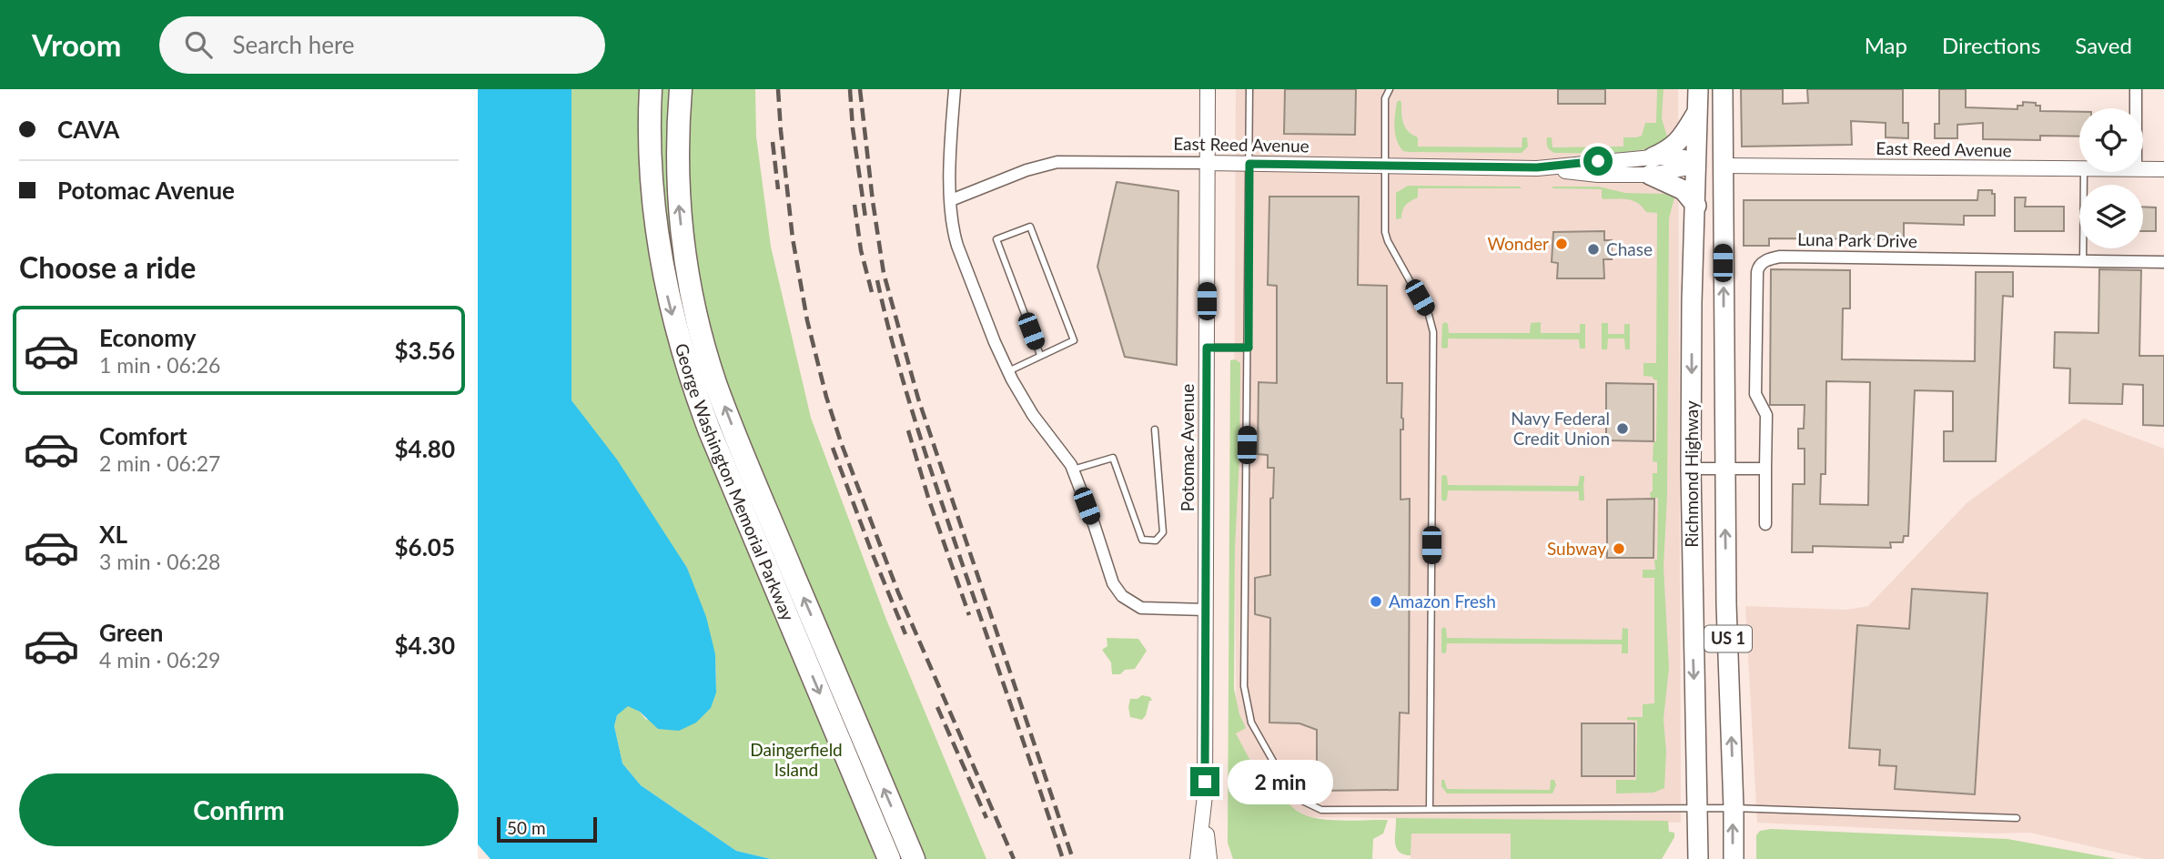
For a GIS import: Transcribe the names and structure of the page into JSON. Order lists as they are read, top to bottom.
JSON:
{
  "streets": {
    "highway": ["Richmond Highway", "George Washington Memorial Parkway", "US 1"],
    "street": ["East Reed Avenue", "Luna Park Drive", "Potomac Avenue"]
  },
  "crossings": [
    ["East Reed Avenue", "Potomac Avenue"],
    ["East Reed Avenue", "Richmond Highway"]
  ],
  "parks": ["Daingerfield Island"],
  "places": [
    "Wonder",
    "Chase",
    "Navy Federal Credit Union",
    "Subway",
    "Amazon Fresh"
  ],
  "scale_bar": "50 m",
  "page": {
    "header": "Vroom",
    "search": "Search here",
    "nav": ["Map", "Directions", "Saved"],
    "banner": ["CAVA", "Potomac Avenue"],
    "heading": "Choose a ride",
    "list": [
      {
        "name": "Economy",
        "note": "1 min · 06:26",
        "value": "$3.56"
      },
      {
        "name": "Comfort",
        "note": "2 min · 06:27",
        "value": "$4.80"
      },
      {
        "name": "XL",
        "note": "3 min · 06:28",
        "value": "$6.05"
      },
      {
        "name": "Green",
        "note": "4 min · 06:29",
        "value": "$4.30"
      }
    ],
    "bubble": "2 min",
    "buttons": "Confirm",
    "scale": "50 m"
  }
}
